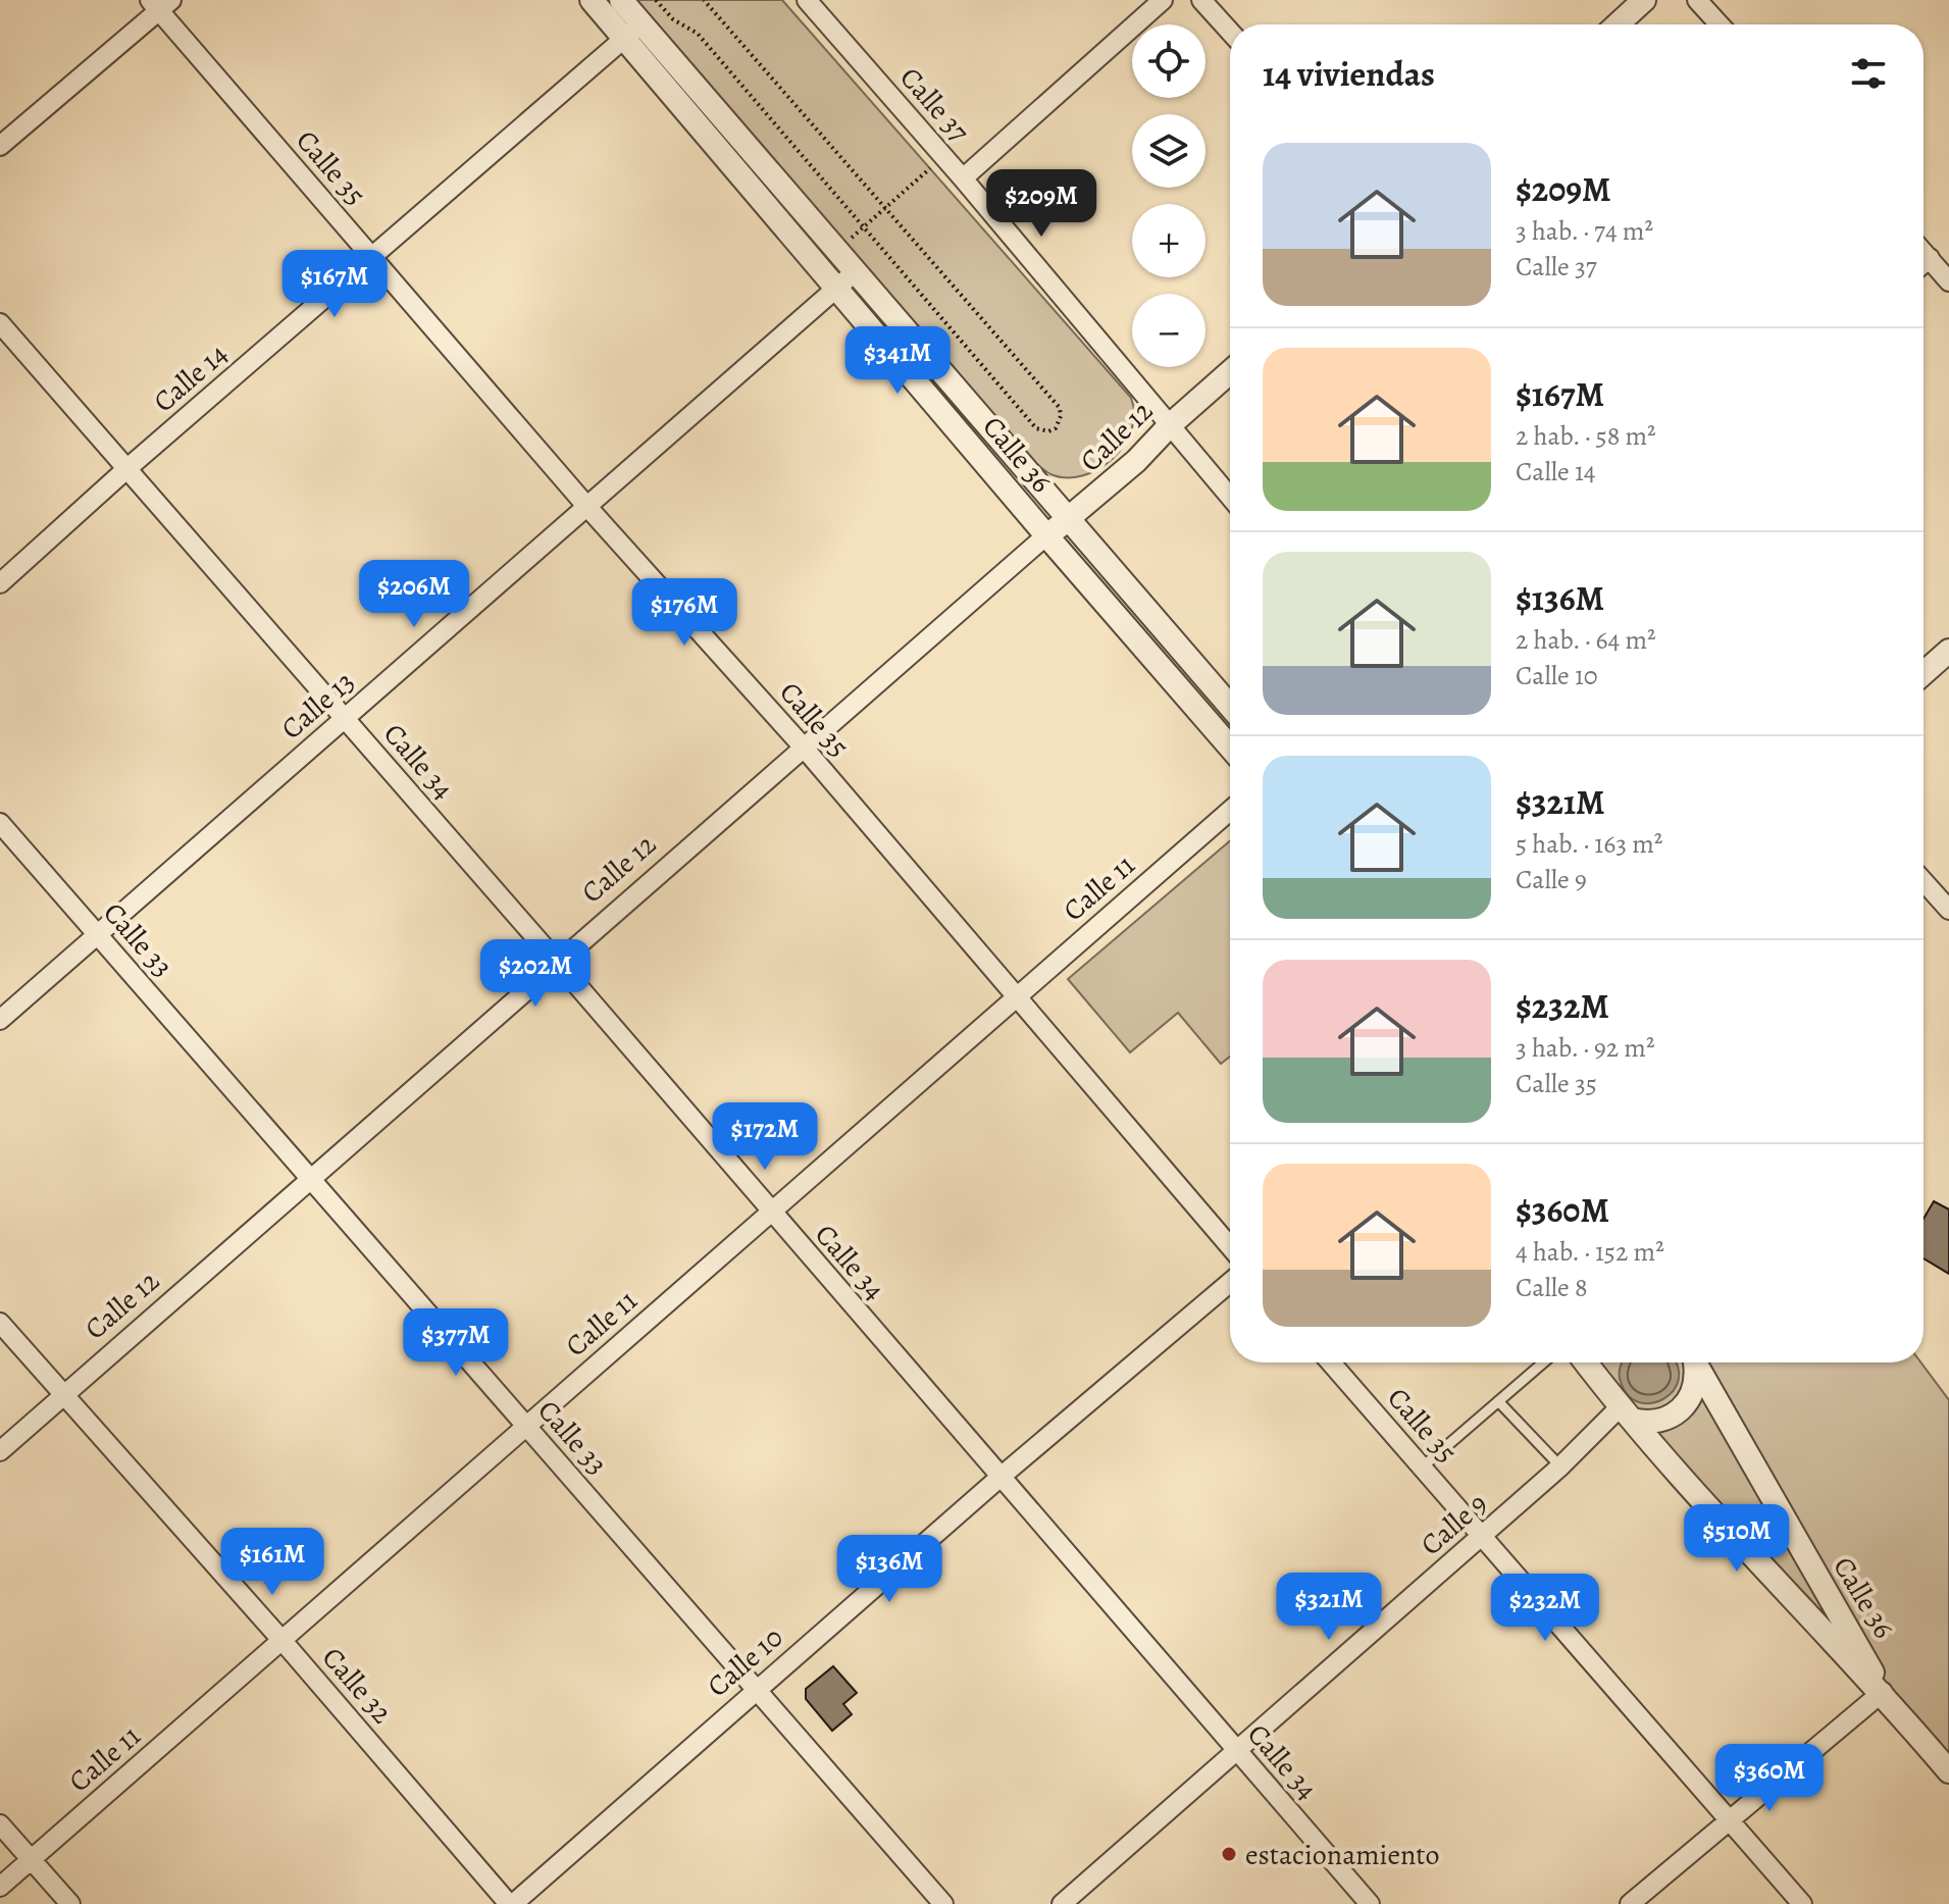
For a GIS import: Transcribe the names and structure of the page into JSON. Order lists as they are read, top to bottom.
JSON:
{
  "streets": {
    "street": [
      "Calle 37",
      "Calle 35",
      "Calle 14",
      "Calle 12",
      "Calle 36",
      "Calle 13",
      "Calle 34",
      "Calle 11",
      "Calle 33",
      "Calle 9",
      "Calle 10",
      "Calle 32"
    ]
  },
  "crossings": [
    ["Calle 37", "Calle 12"],
    ["Calle 35", "Calle 14"],
    ["Calle 35", "Calle 12"],
    ["Calle 35", "Calle 13"],
    ["Calle 35", "Calle 11"],
    ["Calle 35", "Calle 9"],
    ["Calle 14", "Calle 36"],
    ["Calle 14", "Calle 34"],
    ["Calle 12", "Calle 36"],
    ["Calle 12", "Calle 34"],
    ["Calle 12", "Calle 33"],
    ["Calle 12", "Calle 32"],
    ["Calle 36", "Calle 13"],
    ["Calle 36", "Calle 9"],
    ["Calle 13", "Calle 34"],
    ["Calle 13", "Calle 33"],
    ["Calle 34", "Calle 11"],
    ["Calle 34", "Calle 9"],
    ["Calle 34", "Calle 10"],
    ["Calle 11", "Calle 33"],
    ["Calle 11", "Calle 32"],
    ["Calle 33", "Calle 10"],
    ["Calle 10", "Calle 32"]
  ],
  "places": ["estacionamiento"],
  "page": {
    "map_buttons": ["+", "−"],
    "heading": "14 viviendas",
    "list": [
      {
        "name": "$209M",
        "note": "3 hab. · 74 m² · Calle 37"
      },
      {
        "name": "$167M",
        "note": "2 hab. · 58 m² · Calle 14"
      },
      {
        "name": "$136M",
        "note": "2 hab. · 64 m² · Calle 10"
      },
      {
        "name": "$321M",
        "note": "5 hab. · 163 m² · Calle 9"
      },
      {
        "name": "$232M",
        "note": "3 hab. · 92 m² · Calle 35"
      },
      {
        "name": "$360M",
        "note": "4 hab. · 152 m² · Calle 8"
      }
    ],
    "price": [
      "$209M",
      "$167M",
      "$341M",
      "$206M",
      "$176M",
      "$202M",
      "$172M",
      "$377M",
      "$510M",
      "$161M",
      "$136M",
      "$321M",
      "$232M",
      "$360M"
    ]
  }
}
